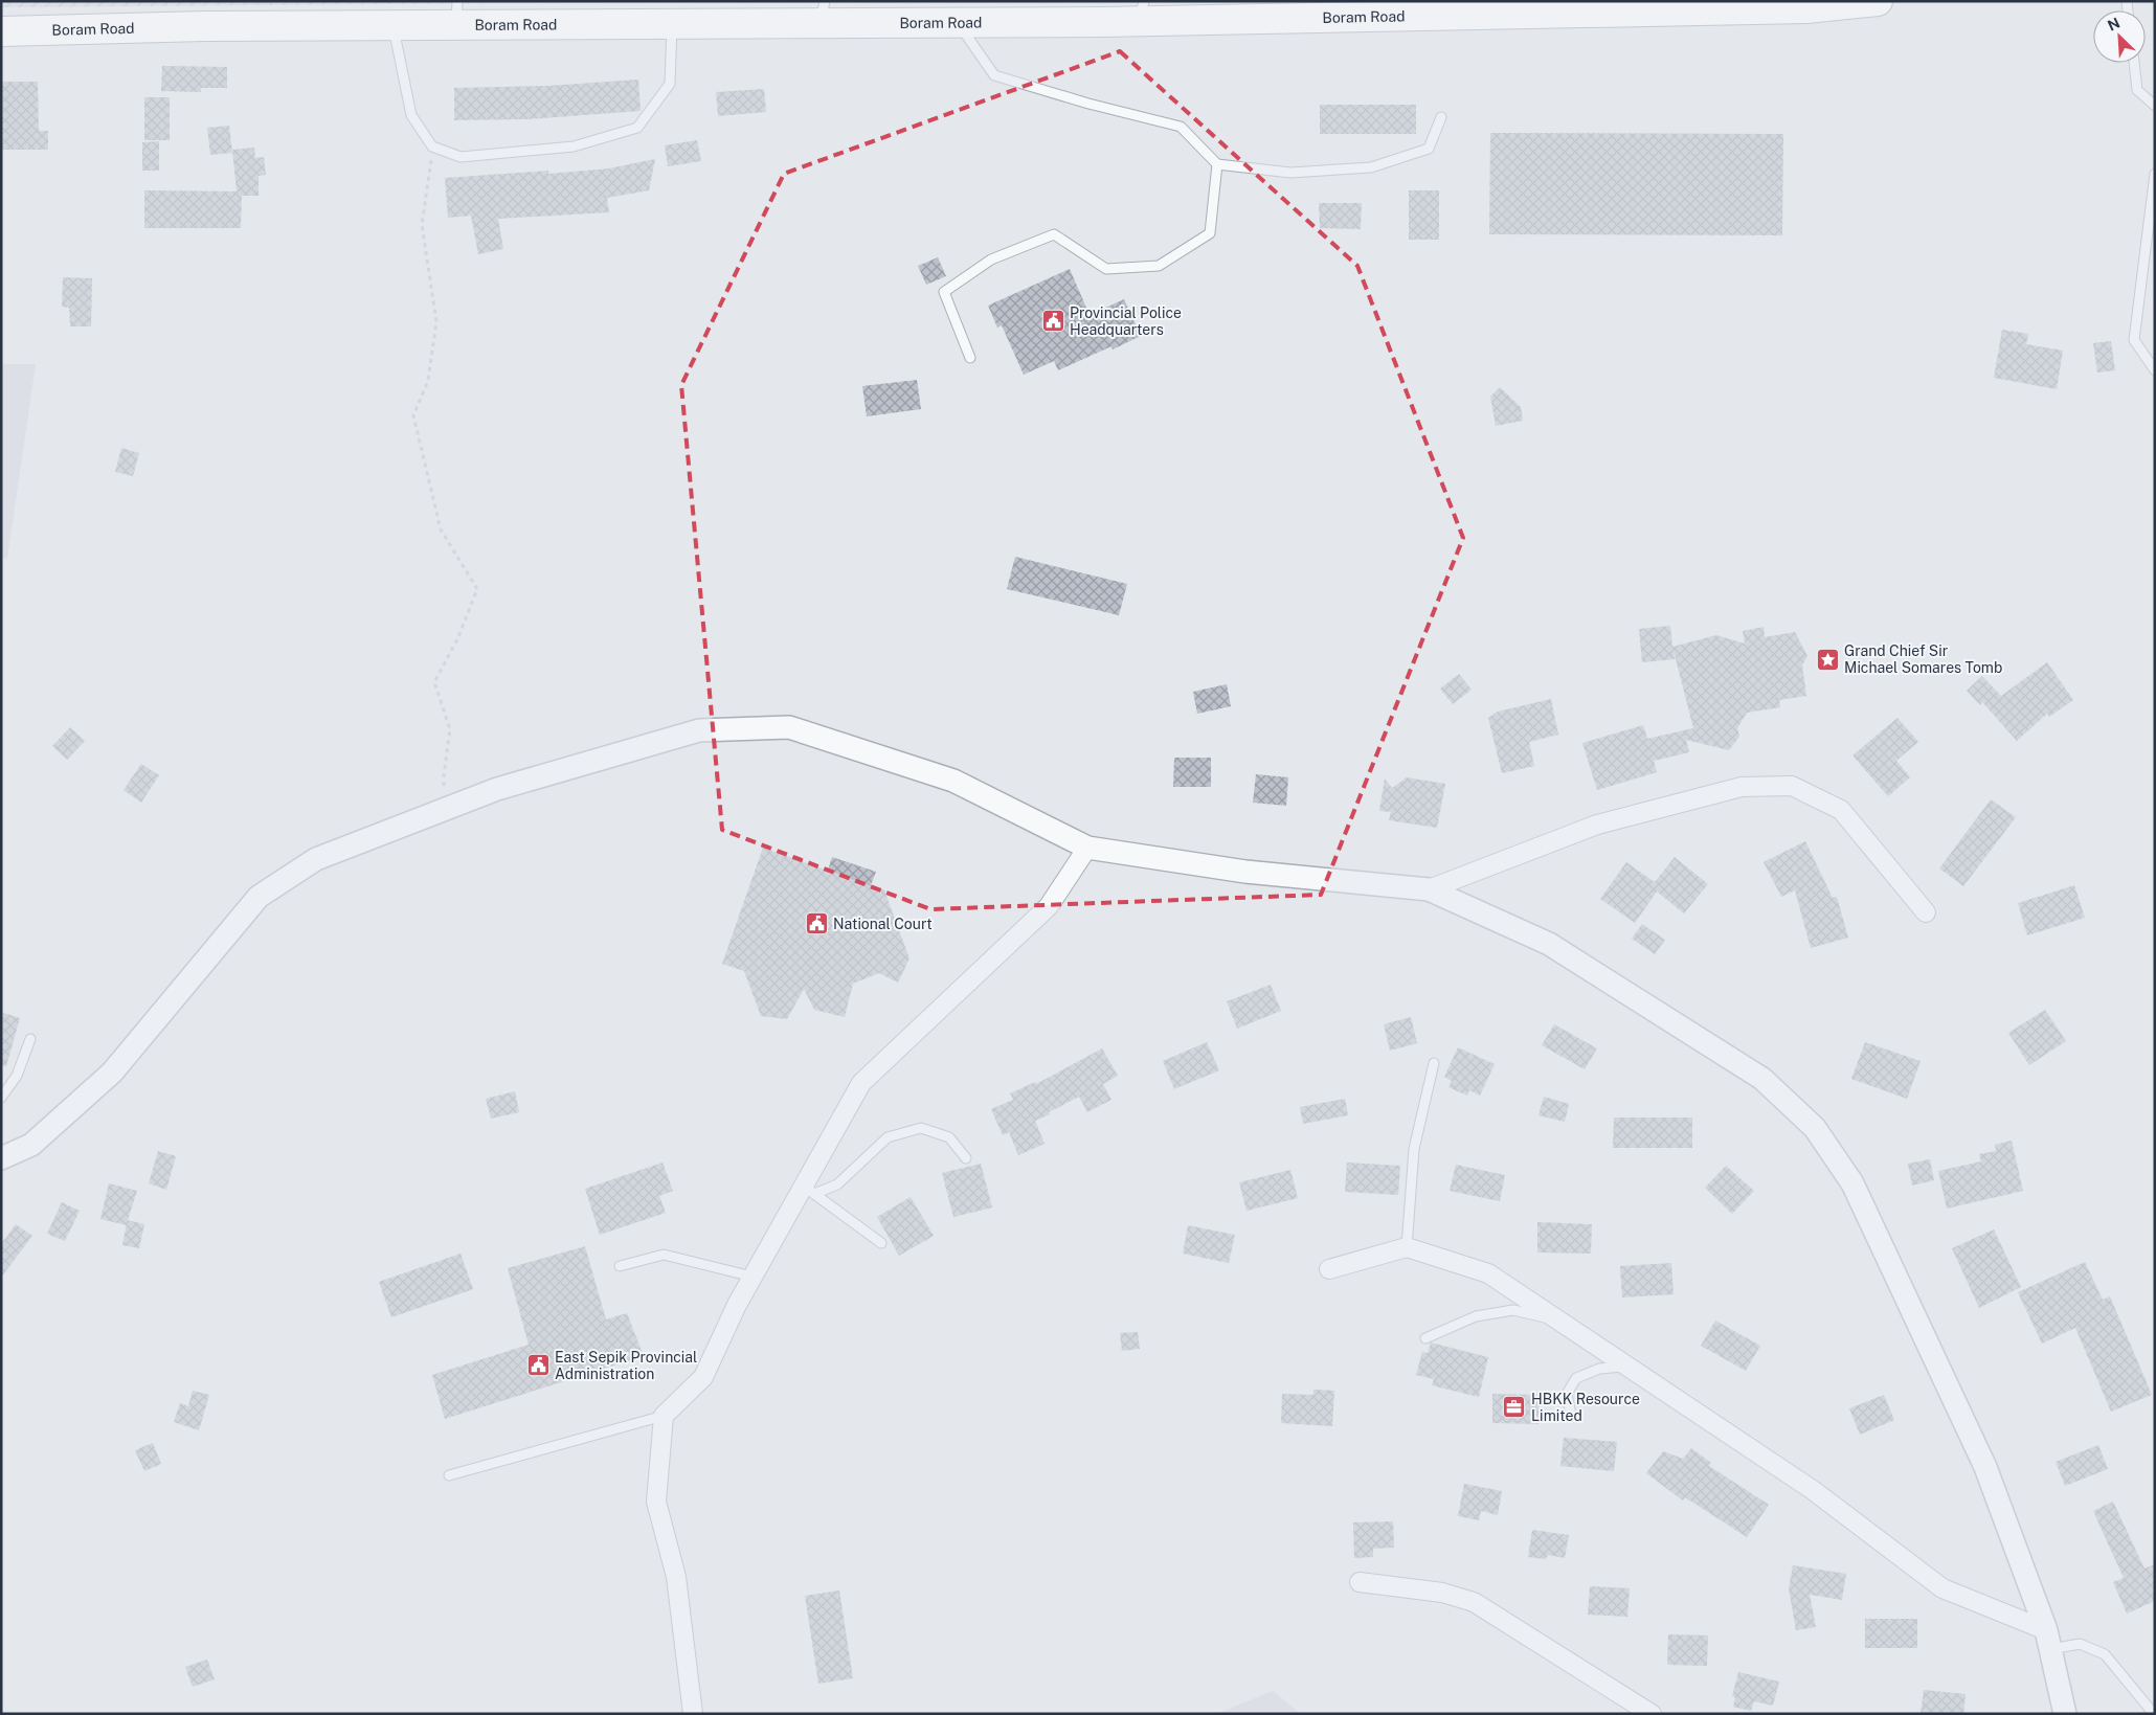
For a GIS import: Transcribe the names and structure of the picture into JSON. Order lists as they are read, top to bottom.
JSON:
{
  "streets": {
    "main road": ["Boram Road"]
  },
  "places": {
    "public building": ["Provincial Police Headquarters", "National Court", "East Sepik Provincial Administration"],
    "place": ["Grand Chief Sir Michael Somares Tomb"],
    "office": ["HBKK Resource Limited"]
  },
  "north": "top left"
}
